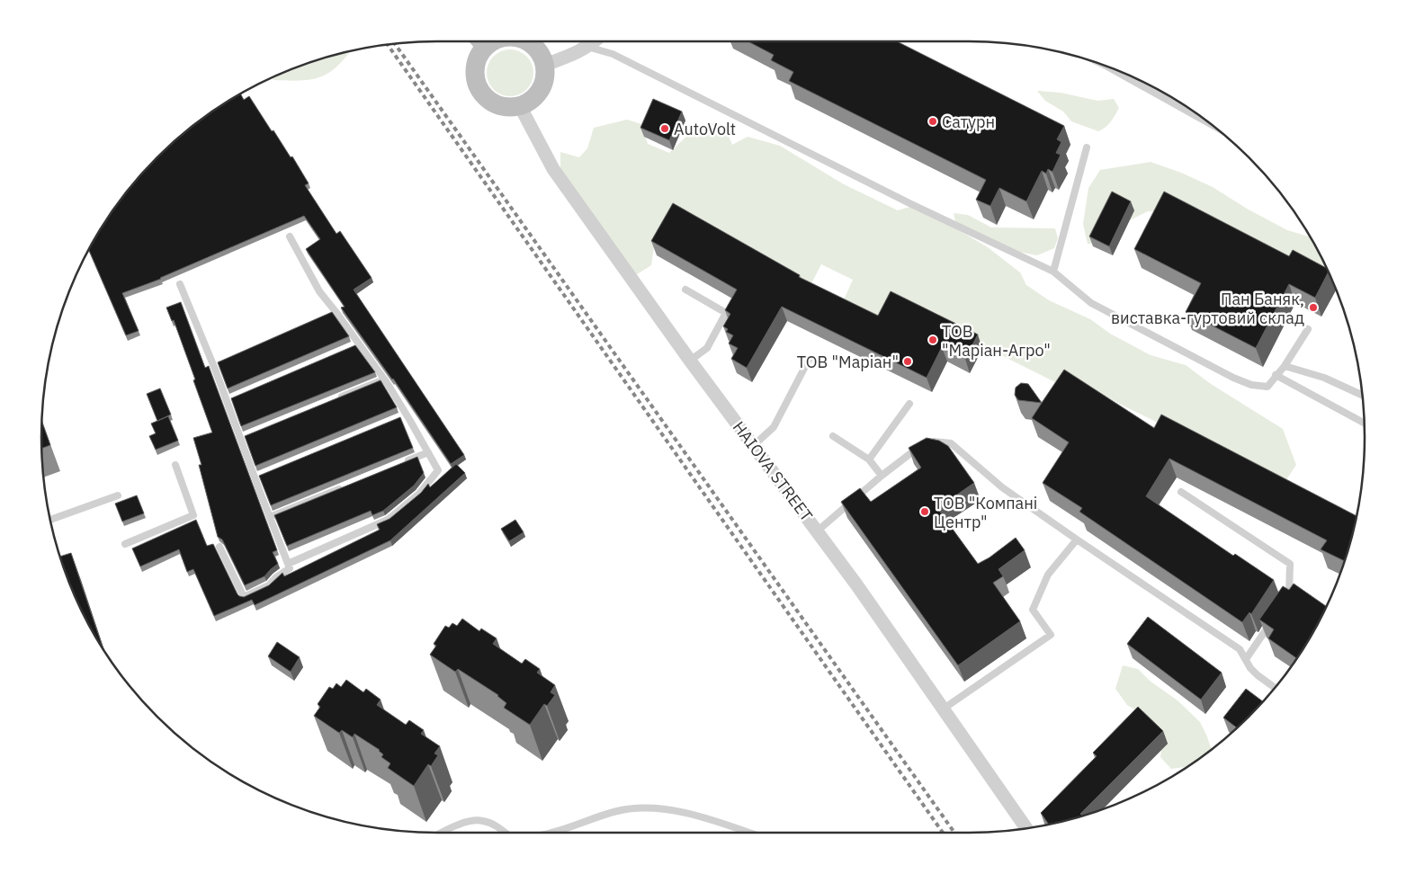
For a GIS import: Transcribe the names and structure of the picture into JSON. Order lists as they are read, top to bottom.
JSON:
{
  "streets": {
    "street": ["HAIOVA STREET"]
  },
  "places": [
    "Сатурн",
    "AutoVolt",
    "Пан Баняк, виставка-гуртовий склад",
    "ТОВ \"Маріан-Агро\"",
    "ТОВ \"Маріан\"",
    "ТОВ \"Компані Центр\""
  ]
}
